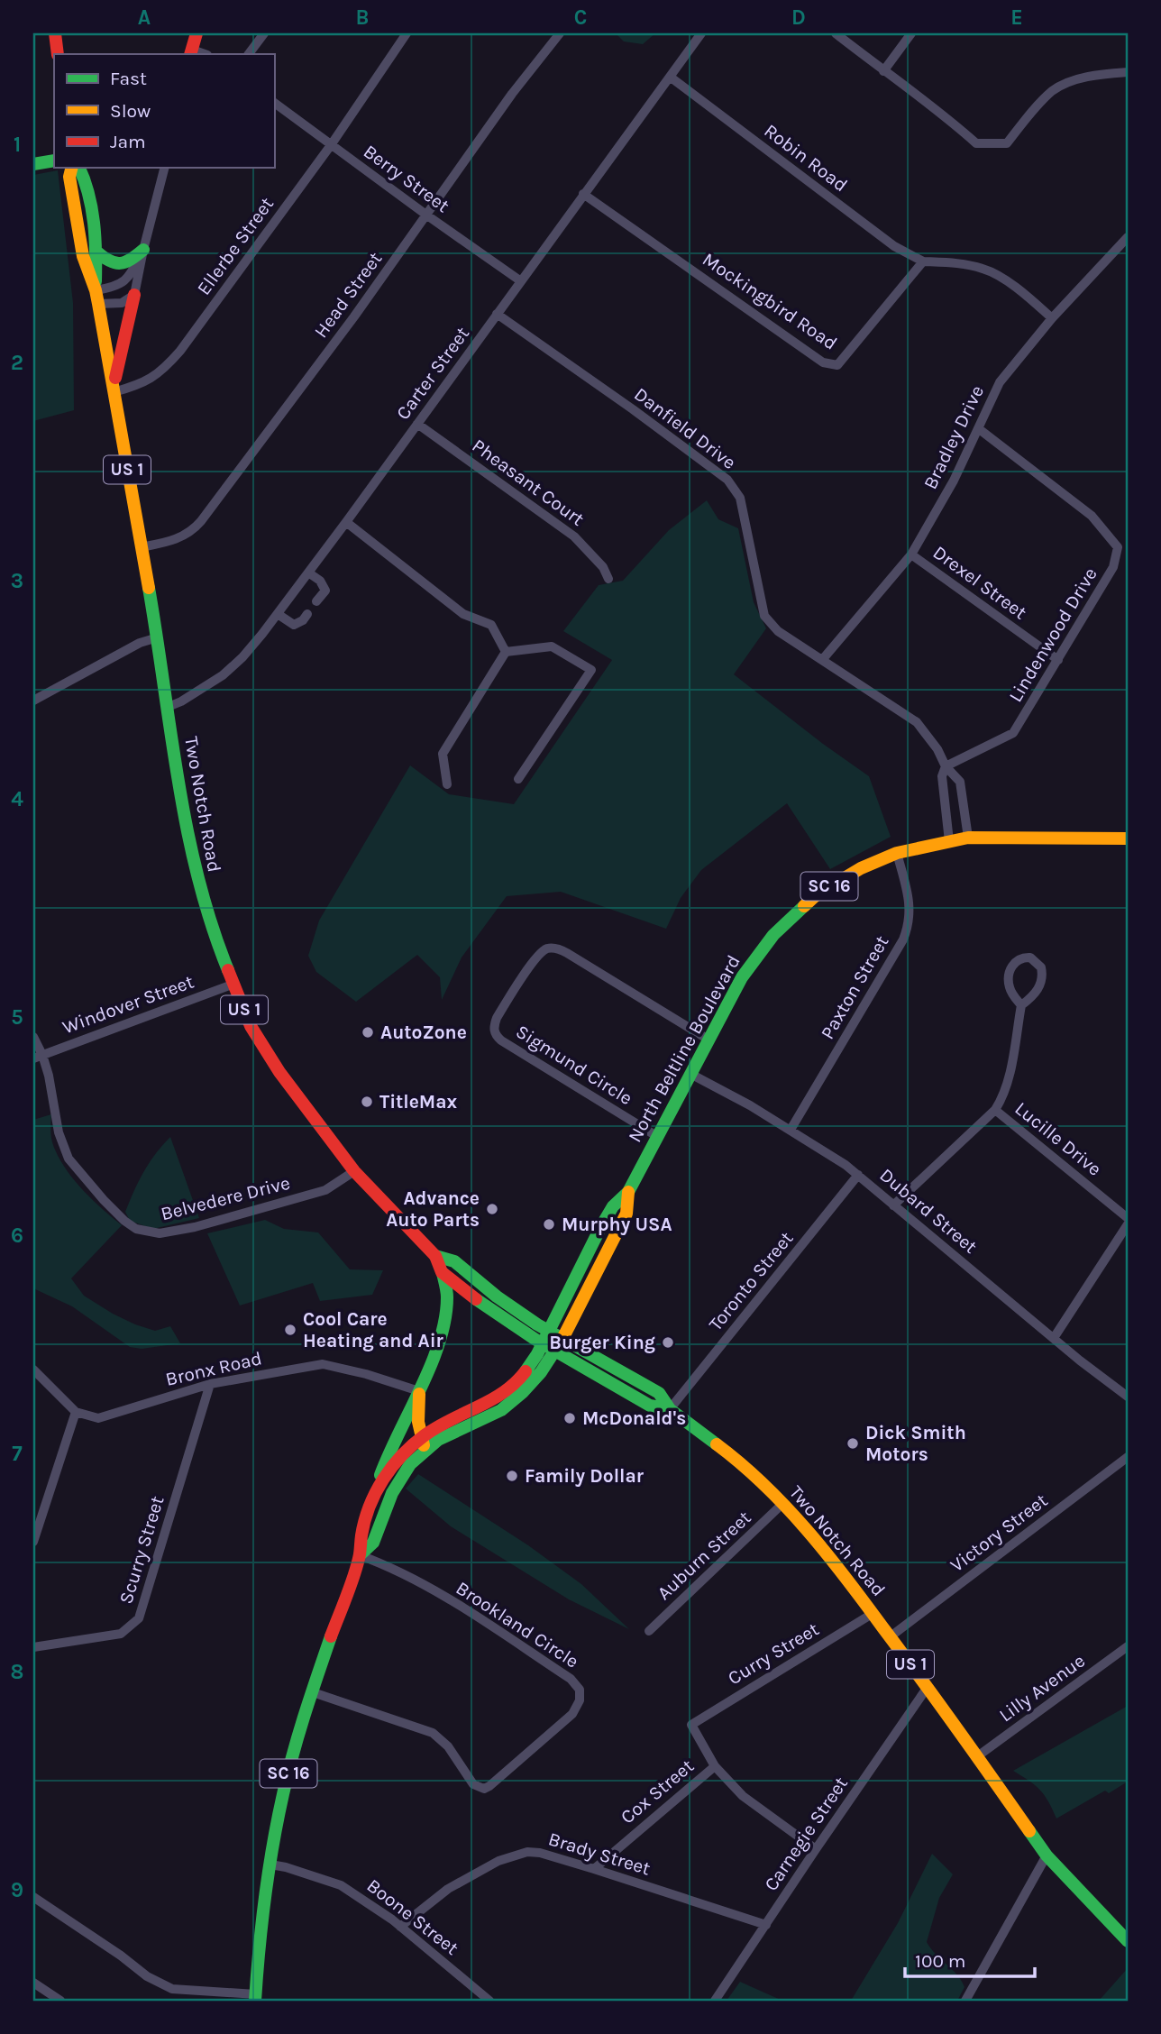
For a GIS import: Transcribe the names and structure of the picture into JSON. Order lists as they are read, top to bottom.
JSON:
{
  "streets": {
    "main road": [
      "US 1",
      "Two Notch Road",
      "SC 16",
      "North Beltline Boulevard"
    ],
    "street": [
      "Robin Road",
      "Berry Street",
      "Ellerbe Street",
      "Head Street",
      "Mockingbird Road",
      "Carter Street",
      "Danfield Drive",
      "Bradley Drive",
      "Pheasant Court",
      "Drexel Street",
      "Lindenwood Drive",
      "Paxton Street",
      "Windover Street",
      "Sigmund Circle",
      "Lucille Drive",
      "Belvedere Drive",
      "Dubard Street",
      "Toronto Street",
      "Bronx Road",
      "Victory Street",
      "Scurry Street",
      "Auburn Street",
      "Brookland Circle",
      "Curry Street",
      "Lilly Avenue",
      "Cox Street",
      "Carnegie Street",
      "Brady Street",
      "Boone Street"
    ]
  },
  "crossings": [
    ["Robin Road", "Mockingbird Road"],
    ["Robin Road", "Carter Street"],
    ["Berry Street", "Ellerbe Street"],
    ["Berry Street", "Head Street"],
    ["Berry Street", "Carter Street"],
    ["Ellerbe Street", "Two Notch Road"],
    ["Head Street", "Two Notch Road"],
    ["Mockingbird Road", "Carter Street"],
    ["Carter Street", "Danfield Drive"],
    ["Carter Street", "Pheasant Court"],
    ["Carter Street", "Two Notch Road"],
    ["Danfield Drive", "Bradley Drive"],
    ["Danfield Drive", "Lindenwood Drive"],
    ["Danfield Drive", "North Beltline Boulevard"],
    ["Bradley Drive", "Drexel Street"],
    ["Bradley Drive", "Lindenwood Drive"],
    ["Drexel Street", "Lindenwood Drive"],
    ["Two Notch Road", "Windover Street"],
    ["Two Notch Road", "North Beltline Boulevard"],
    ["Two Notch Road", "Belvedere Drive"],
    ["Two Notch Road", "Toronto Street"],
    ["Two Notch Road", "Victory Street"],
    ["Two Notch Road", "Auburn Street"],
    ["Two Notch Road", "Curry Street"],
    ["Two Notch Road", "Lilly Avenue"],
    ["Two Notch Road", "Carnegie Street"],
    ["SC 16", "Brookland Circle"],
    ["SC 16", "Boone Street"],
    ["Paxton Street", "North Beltline Boulevard"],
    ["Paxton Street", "Dubard Street"],
    ["Windover Street", "Belvedere Drive"],
    ["North Beltline Boulevard", "Sigmund Circle"],
    ["North Beltline Boulevard", "Dubard Street"],
    ["Dubard Street", "Toronto Street"],
    ["Bronx Road", "Scurry Street"],
    ["Curry Street", "Cox Street"],
    ["Cox Street", "Brady Street"],
    ["Carnegie Street", "Brady Street"],
    ["Brady Street", "Boone Street"]
  ],
  "places": [
    "AutoZone",
    "TitleMax",
    "Advance Auto Parts",
    "Murphy USA",
    "Cool Care Heating and Air",
    "Burger King",
    "McDonald's",
    "Dick Smith Motors",
    "Family Dollar"
  ],
  "legend": ["Fast", "Slow", "Jam"],
  "scale_bar": "100 m",
  "grid": {
    "columns": [
      "A",
      "B",
      "C",
      "D",
      "E"
    ],
    "rows": [
      "1",
      "2",
      "3",
      "4",
      "5",
      "6",
      "7",
      "8",
      "9"
    ]
  }
}
